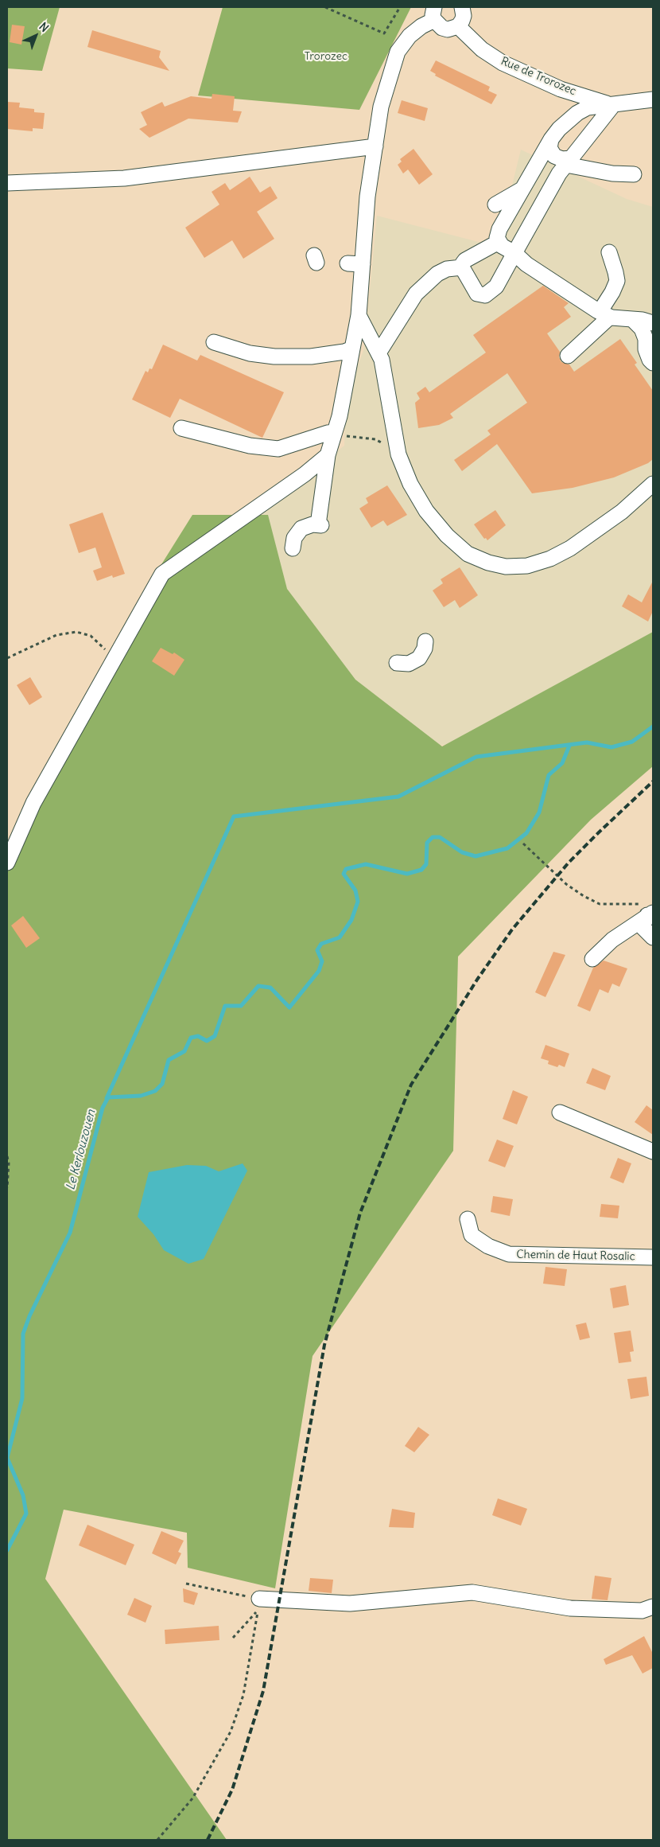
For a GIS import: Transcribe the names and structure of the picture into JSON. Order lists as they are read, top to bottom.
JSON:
{
  "streets": {
    "street": ["Rue de Trorozec", "Chemin de Haut Rosalic"]
  },
  "water": ["Le Kerlouzouen"],
  "parks": ["Trorozec"],
  "north": "top right"
}
